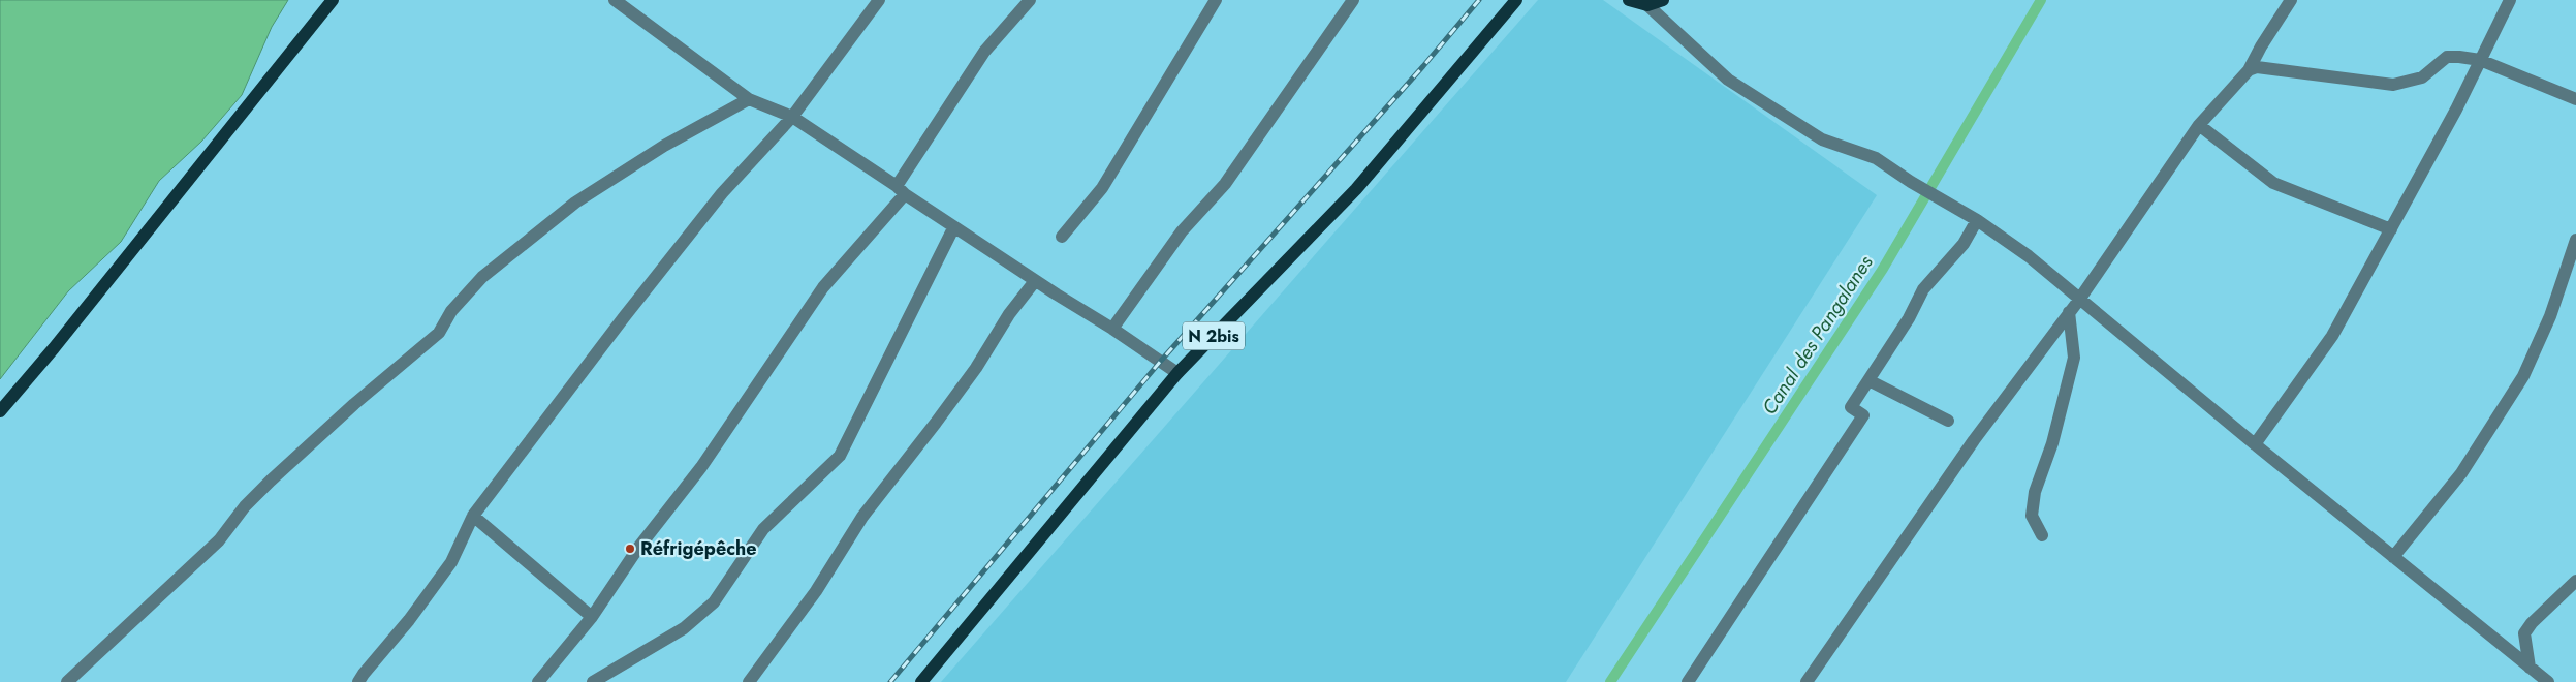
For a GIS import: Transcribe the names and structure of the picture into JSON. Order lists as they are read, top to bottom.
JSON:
{
  "streets": {
    "main road": ["N 2bis"]
  },
  "water": ["Canal des Pangalanes"],
  "places": ["Réfrigépêche"]
}
